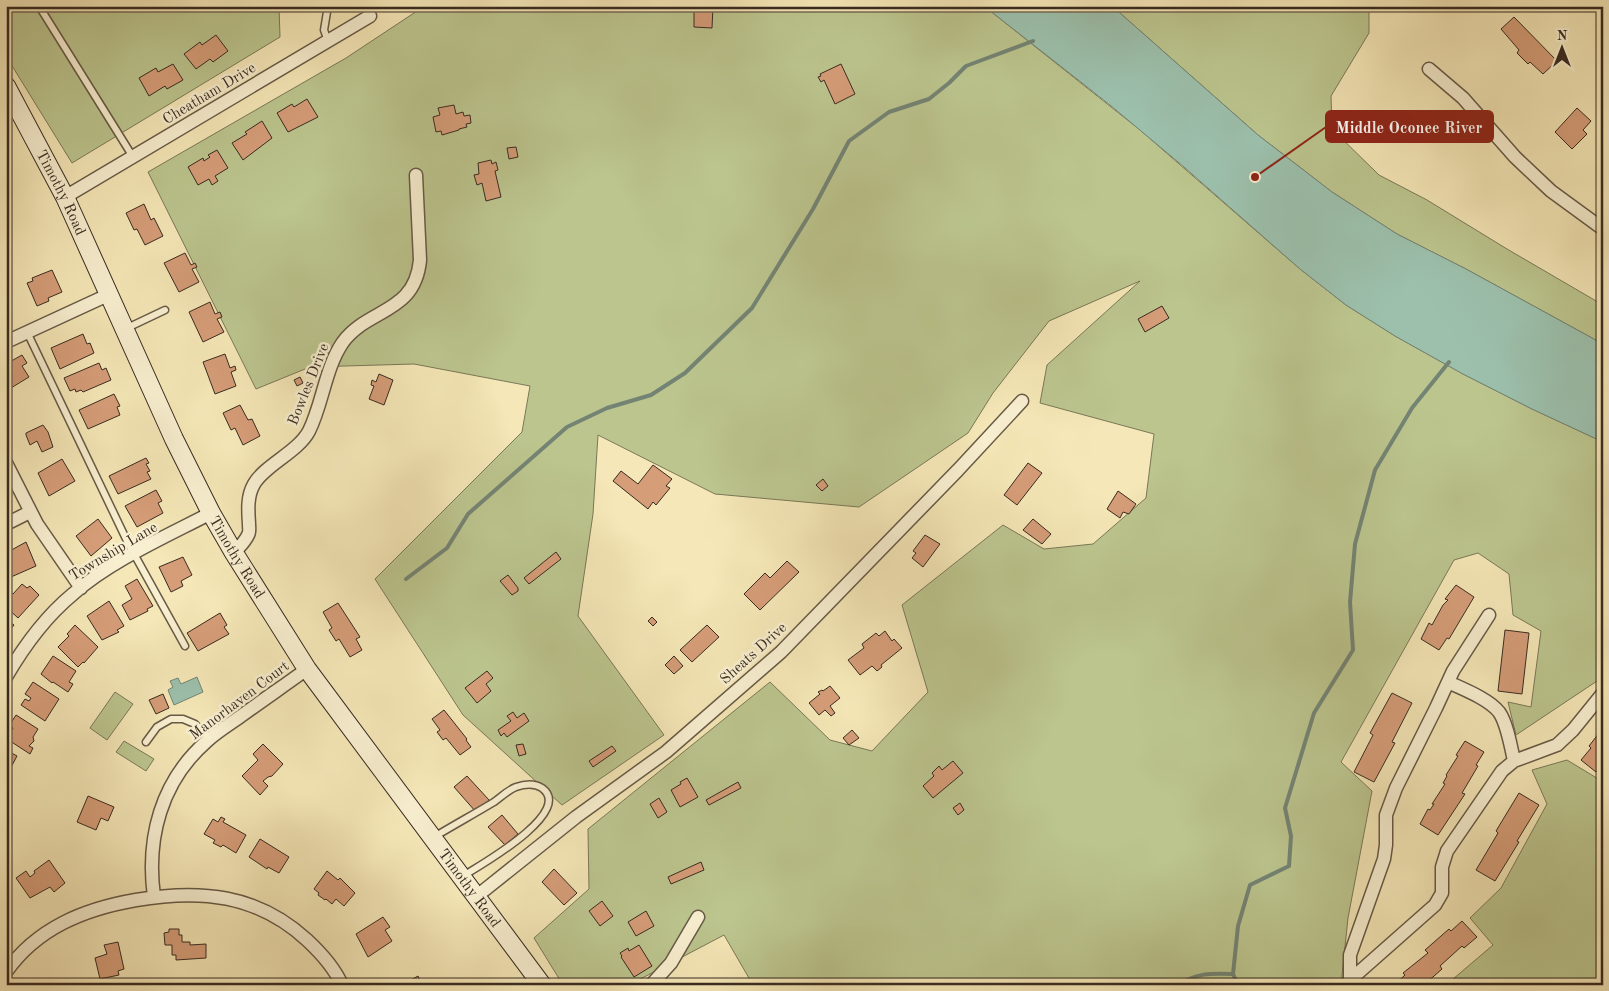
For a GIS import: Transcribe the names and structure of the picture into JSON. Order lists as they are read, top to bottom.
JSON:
{
  "streets": {
    "main road": ["Timothy Road"],
    "street": [
      "Cheatham Drive",
      "Bowles Drive",
      "Township Lane",
      "Sheats Drive",
      "Manorhaven Court"
    ]
  },
  "crossings": [
    ["Cheatham Drive", "Timothy Road"],
    ["Timothy Road", "Bowles Drive"],
    ["Timothy Road", "Township Lane"],
    ["Timothy Road", "Sheats Drive"],
    ["Timothy Road", "Manorhaven Court"]
  ],
  "places": ["Middle Oconee River"],
  "north": "top"
}
